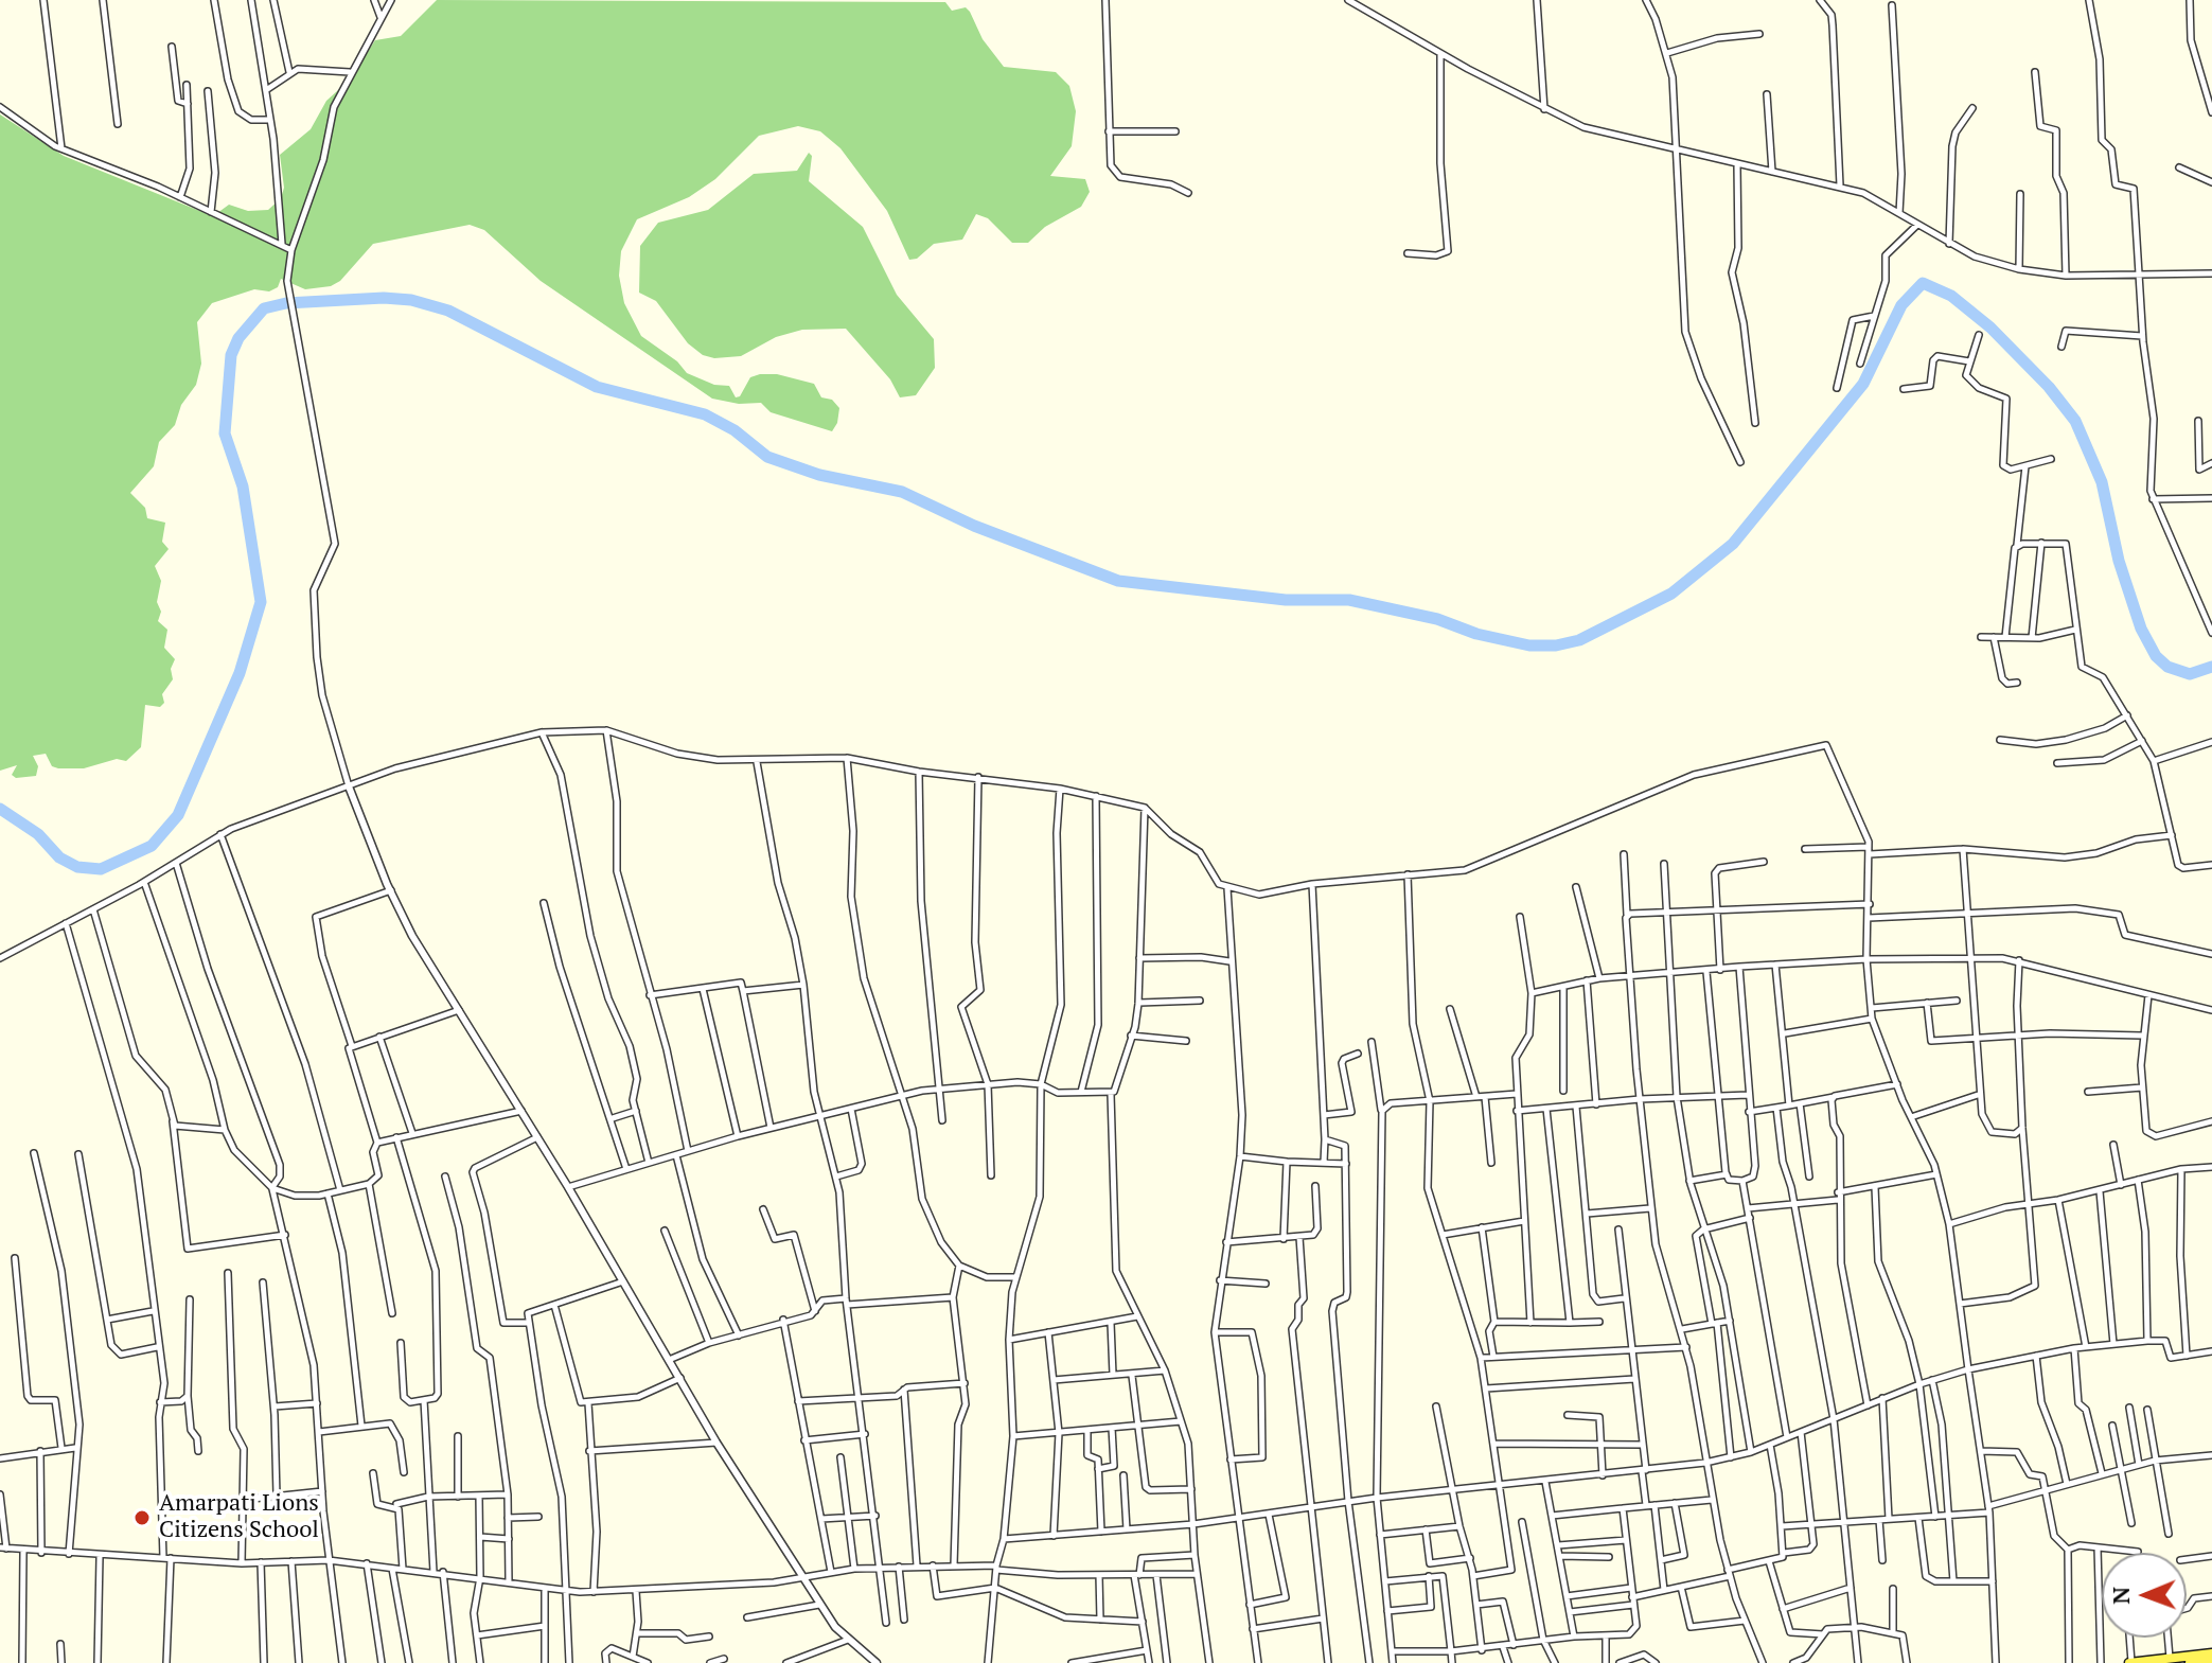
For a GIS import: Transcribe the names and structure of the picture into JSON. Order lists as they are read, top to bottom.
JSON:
{
  "places": ["Amarpati Lions Citizens School"],
  "north": "left"
}
